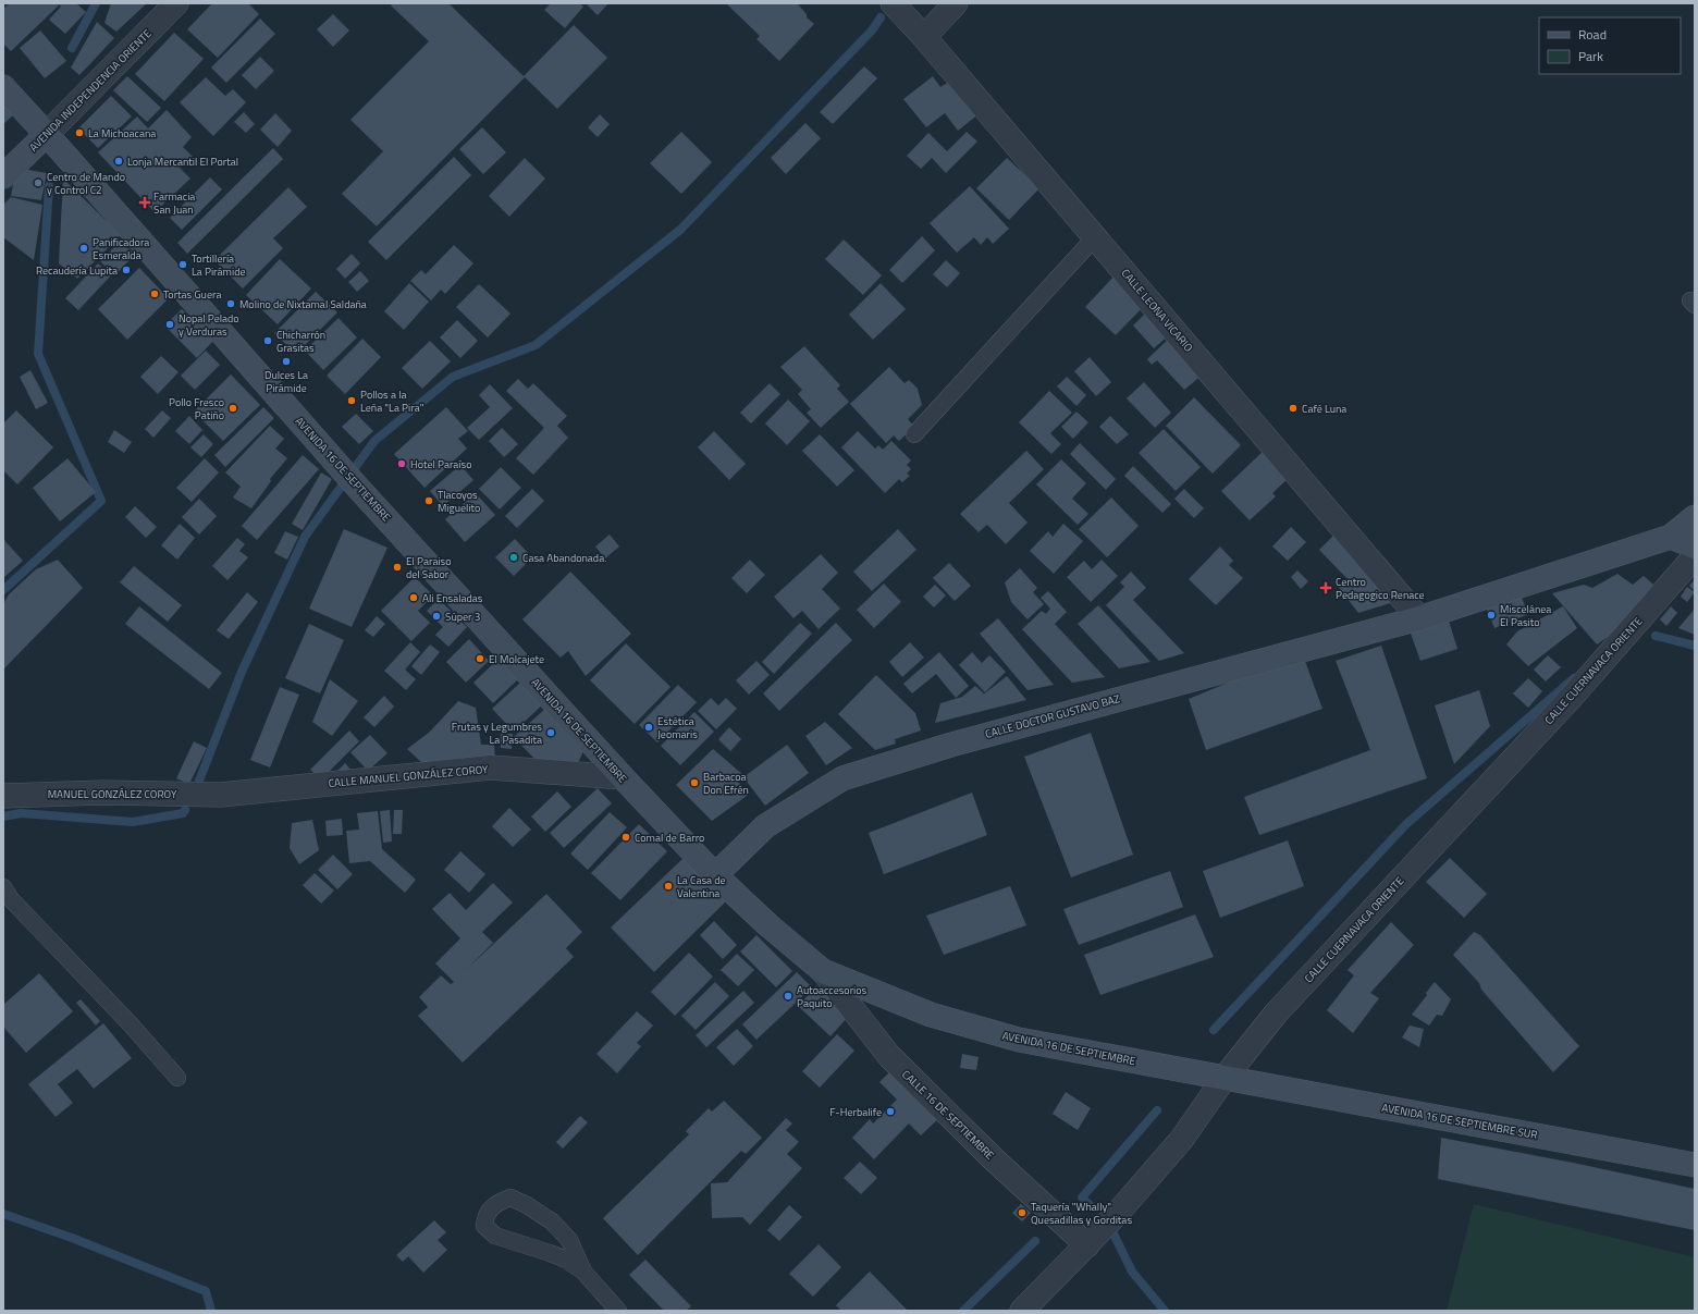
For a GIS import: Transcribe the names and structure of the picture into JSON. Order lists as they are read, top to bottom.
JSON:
{
  "streets": {
    "main road": [
      "AVENIDA INDEPENDENCIA ORIENTE",
      "AVENIDA 16 DE SEPTIEMBRE",
      "CALLE DOCTOR GUSTAVO BAZ",
      "AVENIDA 16 DE SEPTIEMBRE SUR"
    ],
    "street": [
      "CALLE LEONA VICARIO",
      "CALLE CUERNAVACA ORIENTE",
      "CALLE MANUEL GONZÁLEZ COROY",
      "MANUEL GONZÁLEZ COROY",
      "CALLE 16 DE SEPTIEMBRE"
    ]
  },
  "crossings": [
    ["AVENIDA INDEPENDENCIA ORIENTE", "AVENIDA 16 DE SEPTIEMBRE"],
    ["CALLE LEONA VICARIO", "CALLE DOCTOR GUSTAVO BAZ"],
    ["AVENIDA 16 DE SEPTIEMBRE", "CALLE CUERNAVACA ORIENTE"],
    ["AVENIDA 16 DE SEPTIEMBRE", "CALLE DOCTOR GUSTAVO BAZ"],
    ["AVENIDA 16 DE SEPTIEMBRE", "CALLE MANUEL GONZÁLEZ COROY"],
    ["AVENIDA 16 DE SEPTIEMBRE", "CALLE 16 DE SEPTIEMBRE"],
    ["AVENIDA 16 DE SEPTIEMBRE", "AVENIDA 16 DE SEPTIEMBRE SUR"],
    ["CALLE CUERNAVACA ORIENTE", "CALLE 16 DE SEPTIEMBRE"],
    ["CALLE CUERNAVACA ORIENTE", "AVENIDA 16 DE SEPTIEMBRE SUR"],
    ["CALLE MANUEL GONZÁLEZ COROY", "MANUEL GONZÁLEZ COROY"]
  ],
  "places": {
    "other": [
      "La Michoacana",
      "Lonja Mercantil El Portal",
      "Centro de Mando y Control C2",
      "Panificadora Esmeralda",
      "Tortillería La Pirámide",
      "Recaudería Lupita",
      "Tortas Guera",
      "Molino de Nixtamal Saldaña",
      "Nopal Pelado y Verduras",
      "Chicharrón Grasitas",
      "Dulces La Pirámide",
      "Pollos a la Leña \"La Pira\"",
      "Pollo Fresco Patiño",
      "Café Luna",
      "Hotel Paraíso",
      "Tlacoyos Miguelito",
      "Casa Abandonada.",
      "El Paraiso del Sabor",
      "Ali Ensaladas",
      "Miscelánea El Pasito",
      "Súper 3",
      "El Molcajete",
      "Estética Jeomaris",
      "Frutas y Legumbres La Pasadita",
      "Barbacoa Don Efrén",
      "Comal de Barro",
      "La Casa de Valentina",
      "Autoaccesorios Paquito",
      "F-Herbalife",
      "Taquería \"Whally\" Quesadillas y Gorditas"
    ],
    "health": ["Farmacia San Juan", "Centro Pedagogico Renace"]
  },
  "legend": ["Road", "Park"]
}
